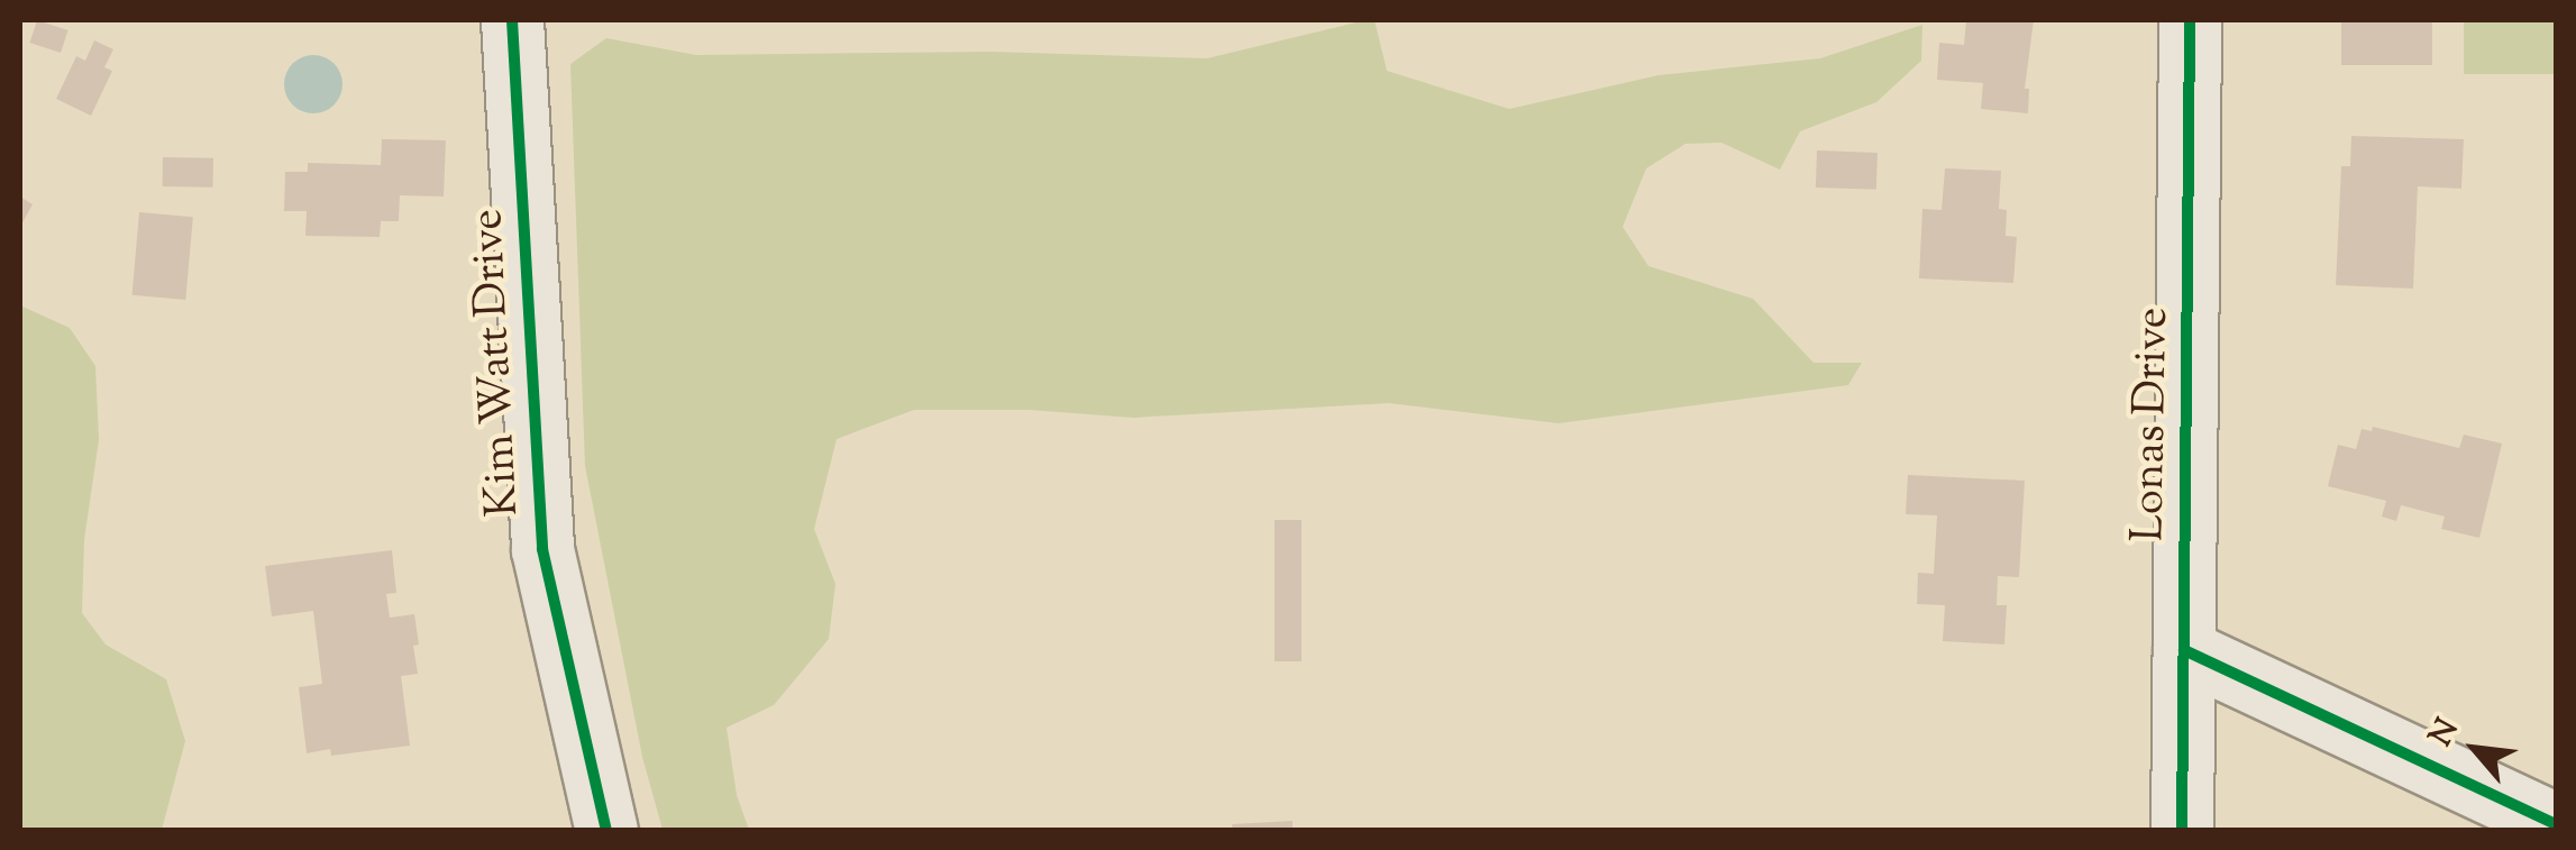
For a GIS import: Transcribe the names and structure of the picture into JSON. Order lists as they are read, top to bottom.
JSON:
{
  "streets": {
    "street": ["Kim Watt Drive", "Lonas Drive"]
  },
  "north": "top left"
}
